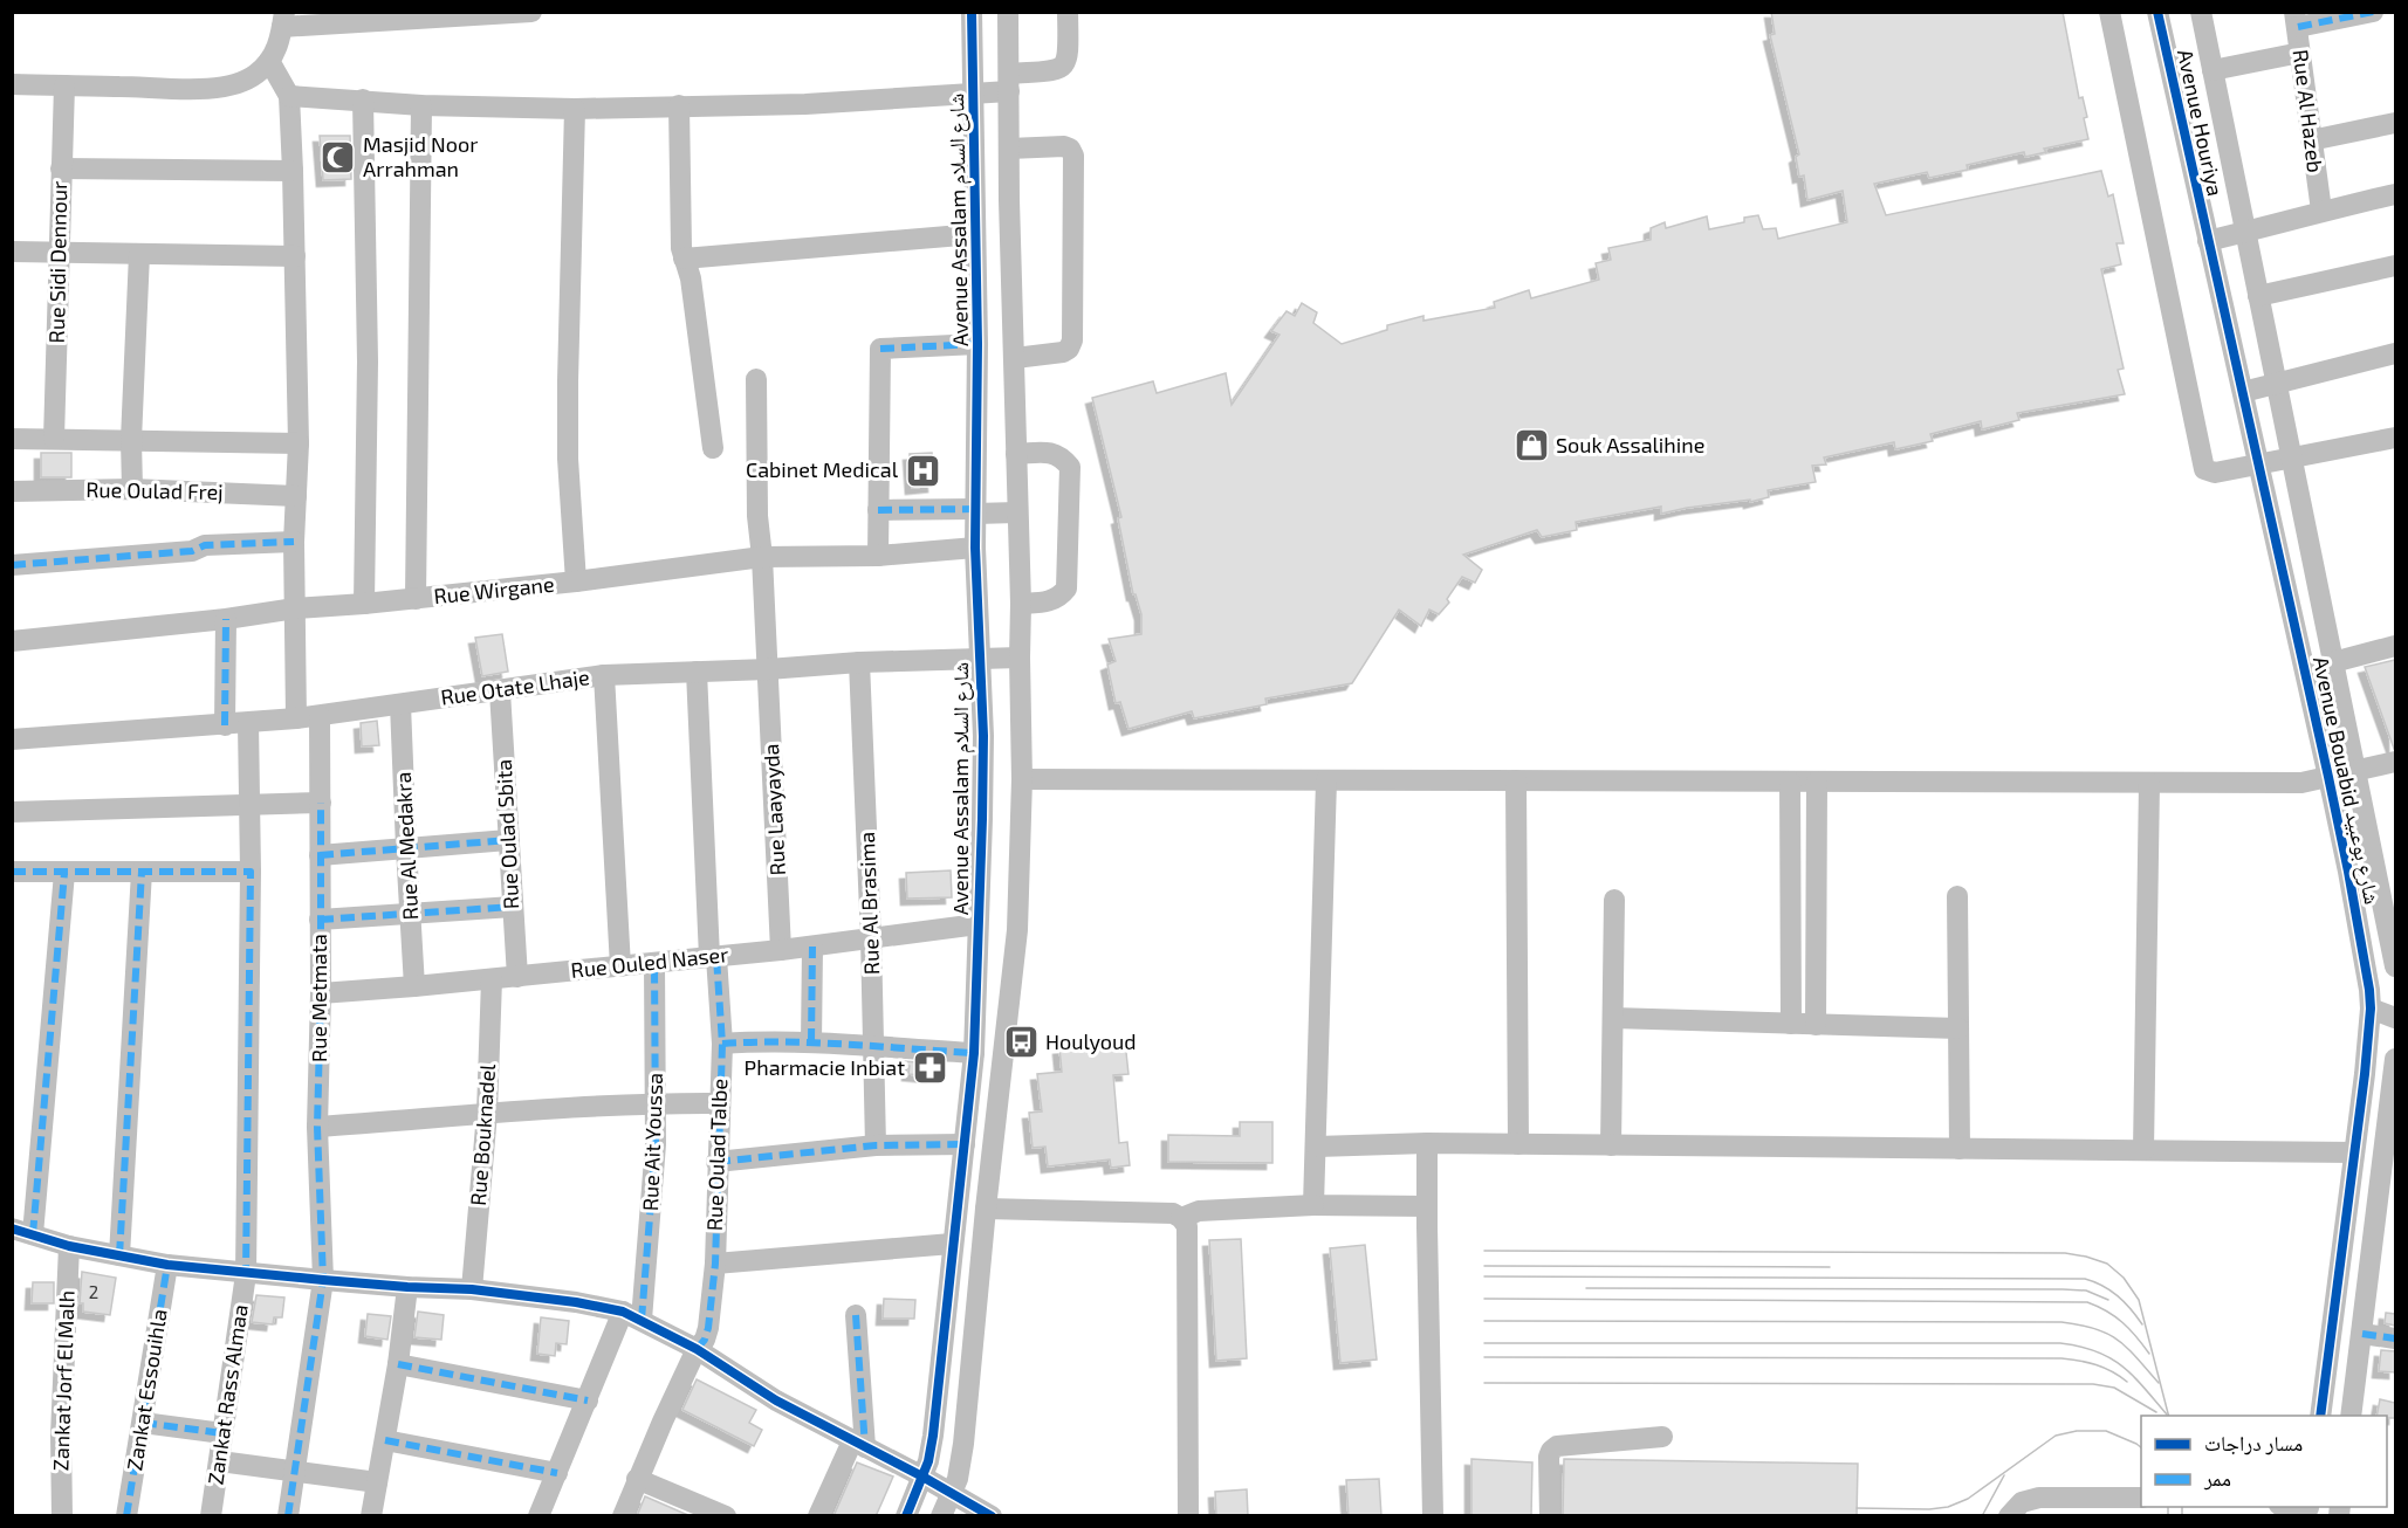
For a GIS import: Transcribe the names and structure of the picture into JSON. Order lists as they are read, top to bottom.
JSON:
{
  "streets": {
    "street": [
      "Rue Al Hazeb",
      "Avenue Houriya",
      "Avenue Assalam شارع السلام",
      "Rue Sidi Dennour",
      "Rue Oulad Frej",
      "Rue Wirgane",
      "Rue Otate Lhaje",
      "Avenue Bouabid شارع بوعبيد",
      "Rue Laayayda",
      "Rue Oulad Sbita",
      "Rue Al Medakra",
      "Rue Al Brasima",
      "Rue Ouled Naser",
      "Rue Metmata",
      "Rue Bouknadel",
      "Rue Ait Youssa",
      "Rue Oulad Talbe",
      "Zankat Jorf El Malh",
      "Zankat Essouihla",
      "Zankat Rass Almaa"
    ]
  },
  "crossings": [
    ["Avenue Houriya", "Avenue Bouabid شارع بوعبيد"],
    ["Avenue Assalam شارع السلام", "Rue Wirgane"],
    ["Avenue Assalam شارع السلام", "Rue Otate Lhaje"],
    ["Avenue Assalam شارع السلام", "Rue Ouled Naser"],
    ["Rue Wirgane", "Rue Laayayda"],
    ["Rue Otate Lhaje", "Rue Laayayda"],
    ["Rue Otate Lhaje", "Rue Oulad Sbita"],
    ["Rue Otate Lhaje", "Rue Al Medakra"],
    ["Rue Otate Lhaje", "Rue Al Brasima"],
    ["Rue Otate Lhaje", "Rue Metmata"],
    ["Rue Otate Lhaje", "Rue Oulad Talbe"],
    ["Rue Otate Lhaje", "Zankat Rass Almaa"],
    ["Rue Laayayda", "Rue Ouled Naser"],
    ["Rue Oulad Sbita", "Rue Ouled Naser"],
    ["Rue Al Medakra", "Rue Ouled Naser"],
    ["Rue Al Brasima", "Rue Ouled Naser"],
    ["Rue Ouled Naser", "Rue Metmata"],
    ["Rue Ouled Naser", "Rue Bouknadel"],
    ["Rue Ouled Naser", "Rue Ait Youssa"],
    ["Rue Ouled Naser", "Rue Oulad Talbe"]
  ],
  "places": {
    "mosque": ["Masjid Noor Arrahman"],
    "shop": ["Souk Assalihine"],
    "hospital": ["Cabinet Medical"],
    "bus stop": ["Houlyoud"],
    "pharmacy": ["Pharmacie Inbiat"]
  },
  "house_numbers": ["2"],
  "legend": ["مسار دراجات", "ممر"]
}
